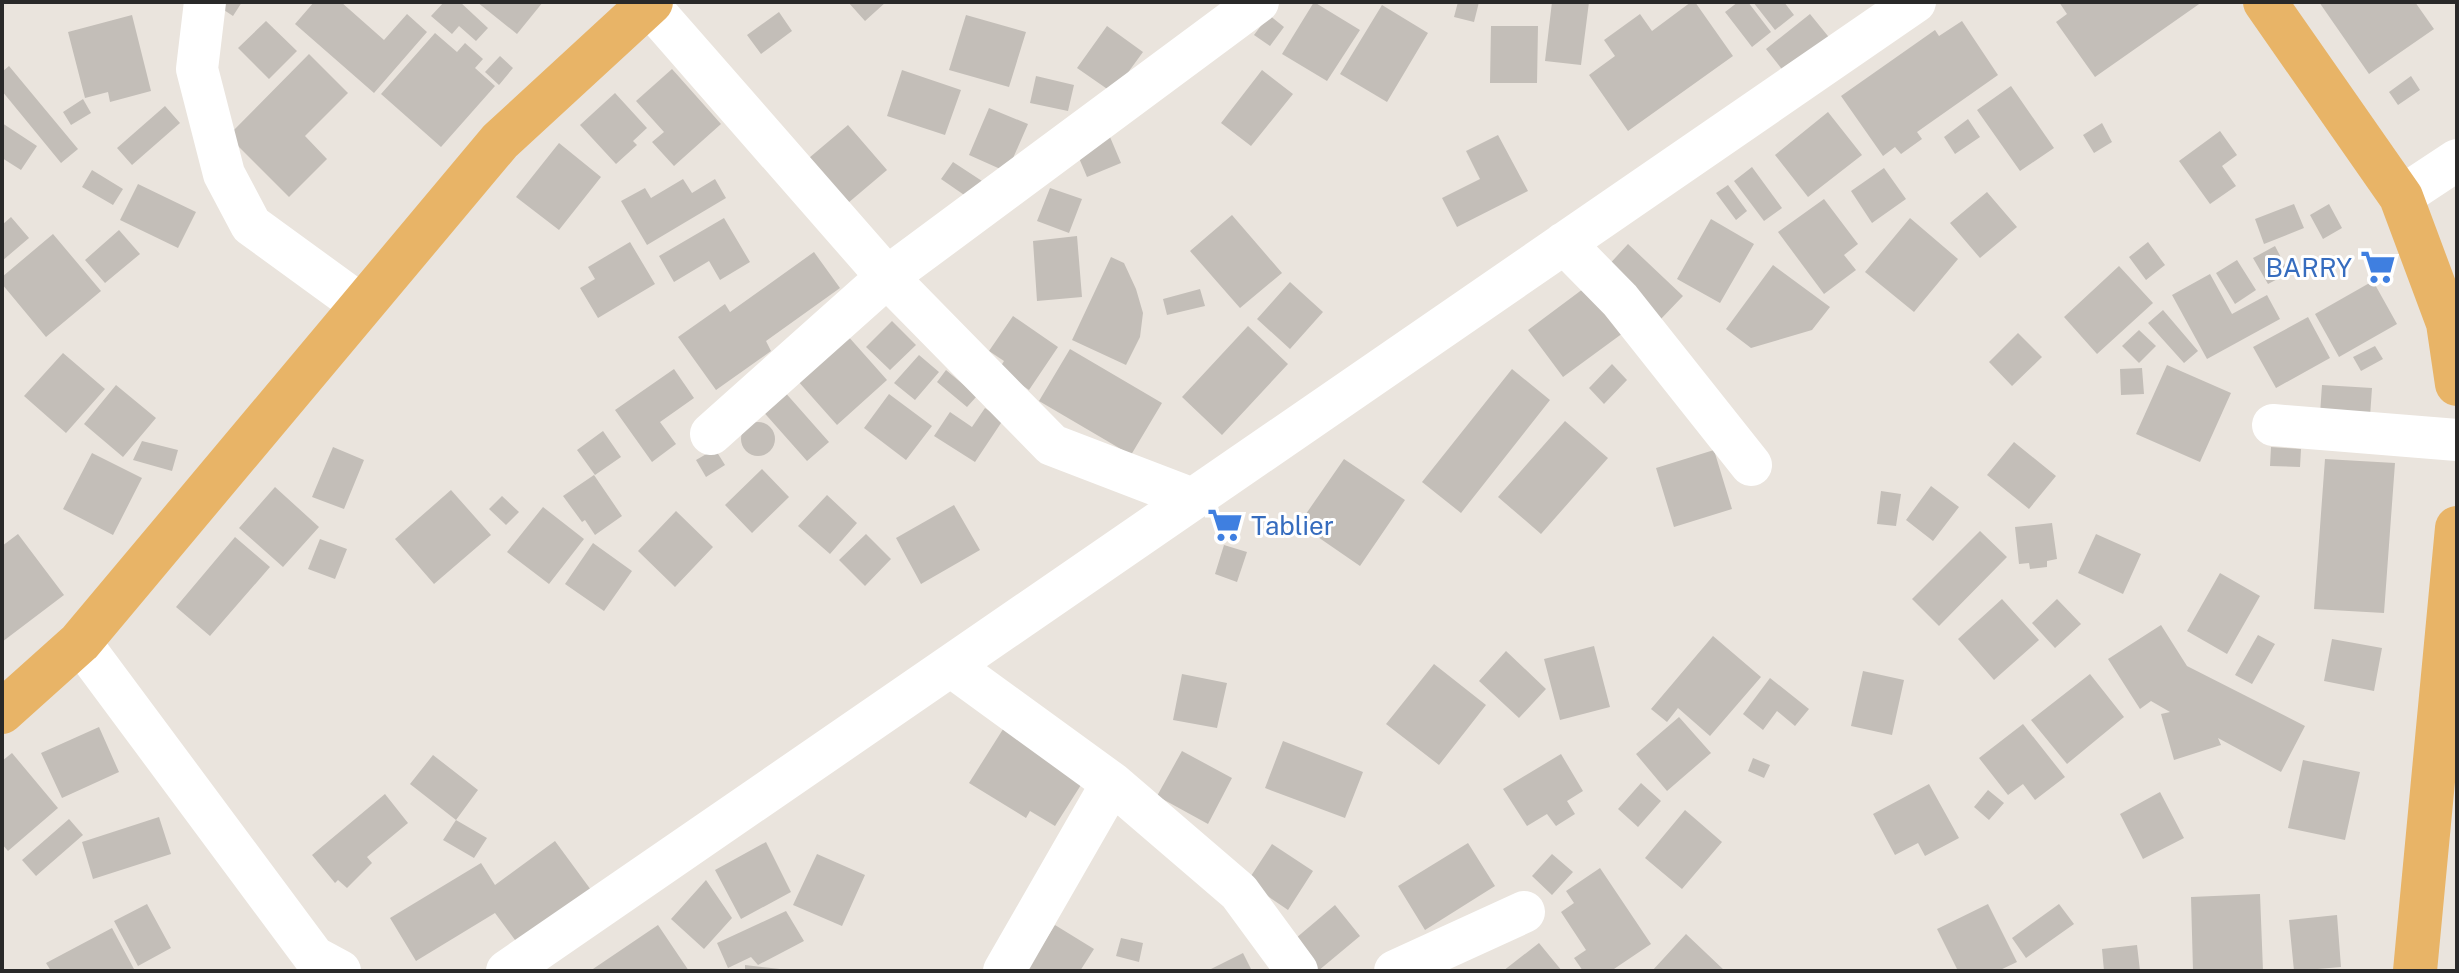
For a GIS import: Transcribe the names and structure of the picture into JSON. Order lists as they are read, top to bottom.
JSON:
{
  "places": {
    "supermarket": ["BARRY", "Tablier"]
  }
}
